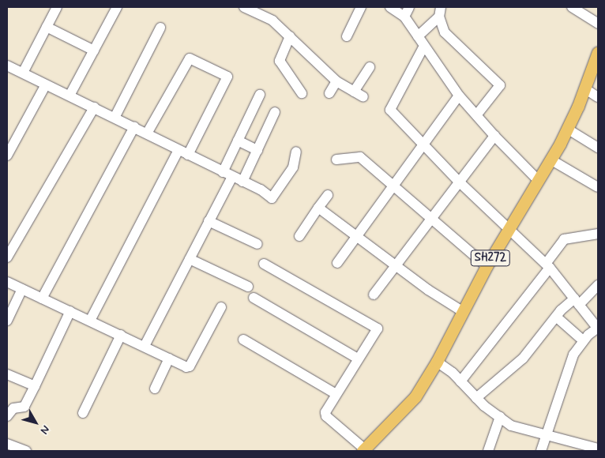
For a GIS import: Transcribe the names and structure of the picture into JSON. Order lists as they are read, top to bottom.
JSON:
{
  "streets": {
    "main road": ["SH272"]
  },
  "north": "bottom right"
}
